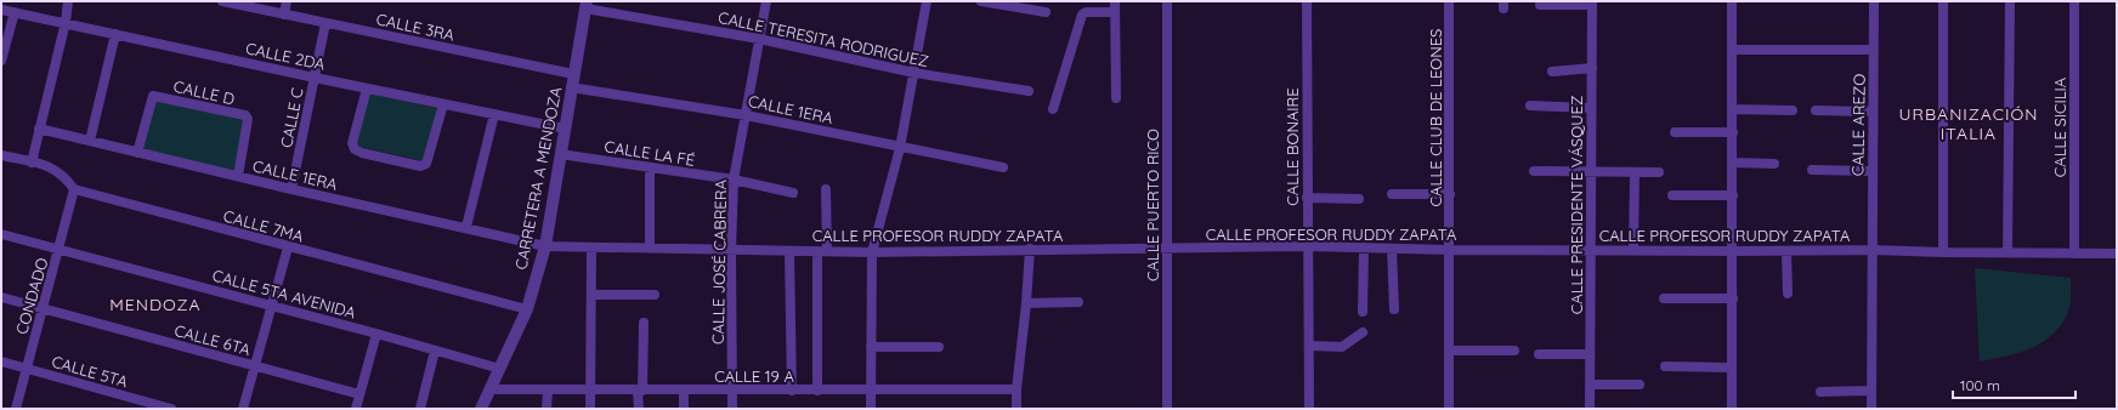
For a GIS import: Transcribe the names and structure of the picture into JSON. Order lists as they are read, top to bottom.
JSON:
{
  "streets": {
    "street": [
      "CALLE 3RA",
      "CALLE TERESITA RODRIGUEZ",
      "CALLE 2DA",
      "CALLE D",
      "CALLE 1ERA",
      "CALLE C",
      "CALLE CLUB DE LEONES",
      "CALLE AREZO",
      "CALLE SICILIA",
      "CALLE BONAIRE",
      "CALLE LA FÉ",
      "CARRETERA A MENDOZA",
      "CALLE PUERTO RICO",
      "CALLE PRESIDENTE VÁSQUEZ",
      "CALLE 7MA",
      "CALLE PROFESOR RUDDY ZAPATA",
      "CALLE JOSÉ CABRERA",
      "CALLE 5TA AVENIDA",
      "CONDADO",
      "CALLE 6TA",
      "CALLE 5TA",
      "CALLE 19 A"
    ]
  },
  "crossings": [
    ["CALLE 3RA", "CALLE C"],
    ["CALLE 3RA", "CARRETERA A MENDOZA"],
    ["CALLE TERESITA RODRIGUEZ", "CARRETERA A MENDOZA"],
    ["CALLE TERESITA RODRIGUEZ", "CALLE JOSÉ CABRERA"],
    ["CALLE 2DA", "CALLE C"],
    ["CALLE 2DA", "CARRETERA A MENDOZA"],
    ["CALLE D", "CALLE 1ERA"],
    ["CALLE 1ERA", "CALLE C"],
    ["CALLE 1ERA", "CARRETERA A MENDOZA"],
    ["CALLE 1ERA", "CALLE PROFESOR RUDDY ZAPATA"],
    ["CALLE 1ERA", "CALLE JOSÉ CABRERA"],
    ["CALLE CLUB DE LEONES", "CALLE PROFESOR RUDDY ZAPATA"],
    ["CALLE AREZO", "CALLE PROFESOR RUDDY ZAPATA"],
    ["CALLE SICILIA", "CALLE PROFESOR RUDDY ZAPATA"],
    ["CALLE BONAIRE", "CALLE PROFESOR RUDDY ZAPATA"],
    ["CALLE LA FÉ", "CARRETERA A MENDOZA"],
    ["CALLE LA FÉ", "CALLE JOSÉ CABRERA"],
    ["CARRETERA A MENDOZA", "CALLE 7MA"],
    ["CARRETERA A MENDOZA", "CALLE PROFESOR RUDDY ZAPATA"],
    ["CARRETERA A MENDOZA", "CALLE 5TA AVENIDA"],
    ["CARRETERA A MENDOZA", "CALLE 19 A"],
    ["CALLE PUERTO RICO", "CALLE PROFESOR RUDDY ZAPATA"],
    ["CALLE PRESIDENTE VÁSQUEZ", "CALLE PROFESOR RUDDY ZAPATA"],
    ["CALLE 7MA", "CONDADO"],
    ["CALLE PROFESOR RUDDY ZAPATA", "CALLE JOSÉ CABRERA"],
    ["CALLE JOSÉ CABRERA", "CALLE 19 A"],
    ["CALLE 5TA AVENIDA", "CONDADO"],
    ["CONDADO", "CALLE 6TA"],
    ["CONDADO", "CALLE 5TA"]
  ],
  "districts": ["URBANIZACIÓN ITALIA", "MENDOZA"],
  "scale_bar": "100 m"
}
